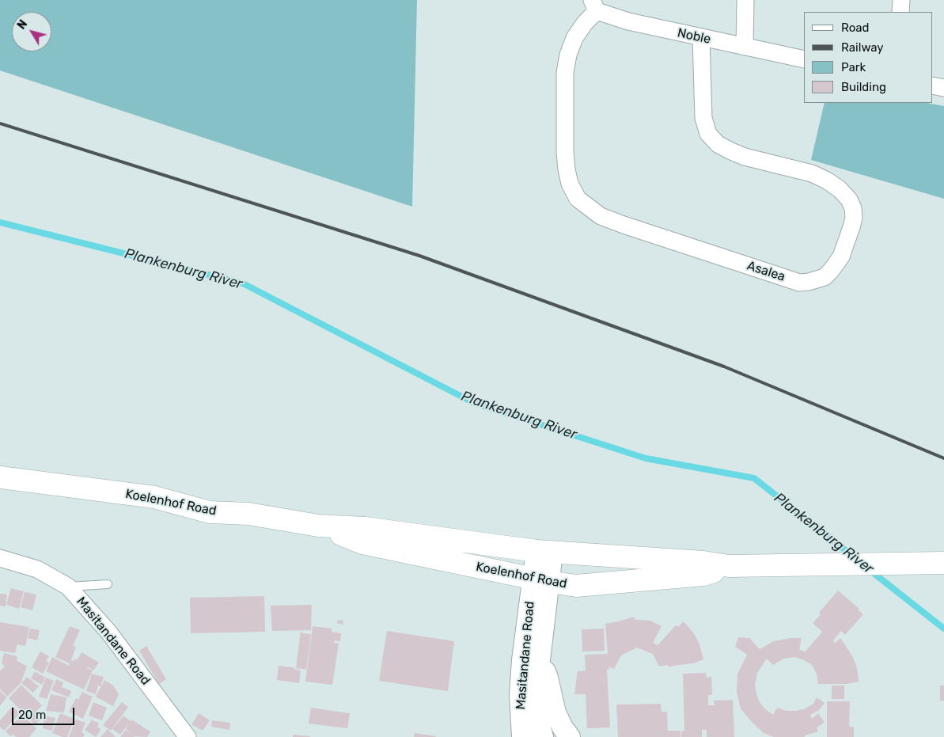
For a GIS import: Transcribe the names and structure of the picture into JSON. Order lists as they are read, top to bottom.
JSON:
{
  "streets": {
    "main road": ["Koelenhof Road"],
    "street": ["Noble", "Asalea", "Masitandane Road"]
  },
  "crossings": [
    ["Noble", "Asalea"],
    ["Koelenhof Road", "Masitandane Road"]
  ],
  "water": ["Plankenburg River"],
  "legend": [
    "Road",
    "Railway",
    "Park",
    "Building"
  ],
  "scale_bar": "20 m",
  "north": "top left"
}
